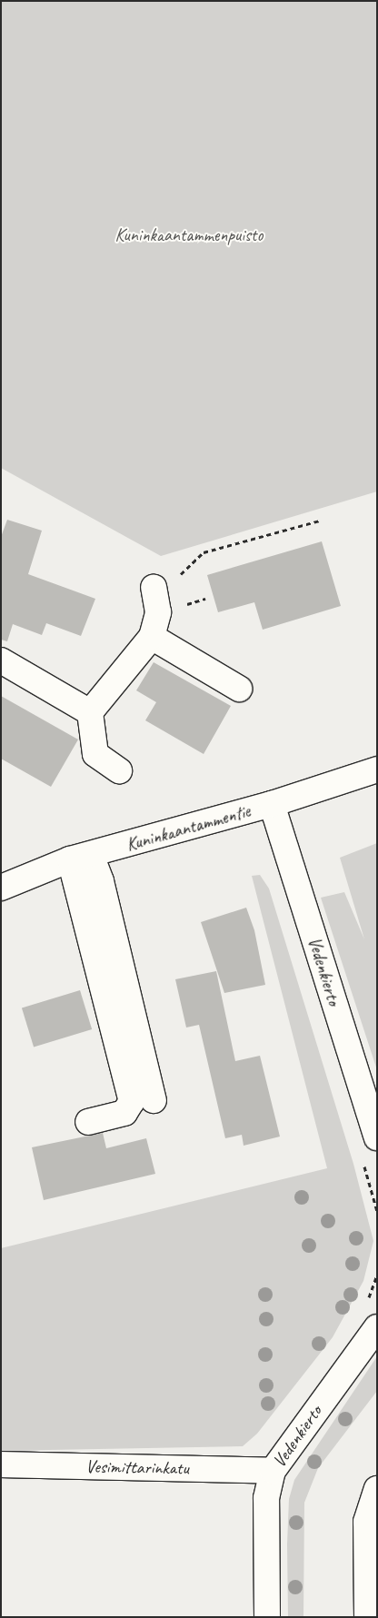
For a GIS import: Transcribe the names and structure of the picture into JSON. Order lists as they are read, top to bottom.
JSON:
{
  "streets": {
    "street": ["Kuninkaantammentie", "Vedenkierto", "Vesimittarinkatu"]
  },
  "crossings": [
    ["Kuninkaantammentie", "Vedenkierto"],
    ["Vedenkierto", "Vesimittarinkatu"]
  ],
  "parks": ["Kuninkaantammenpuisto"]
}
